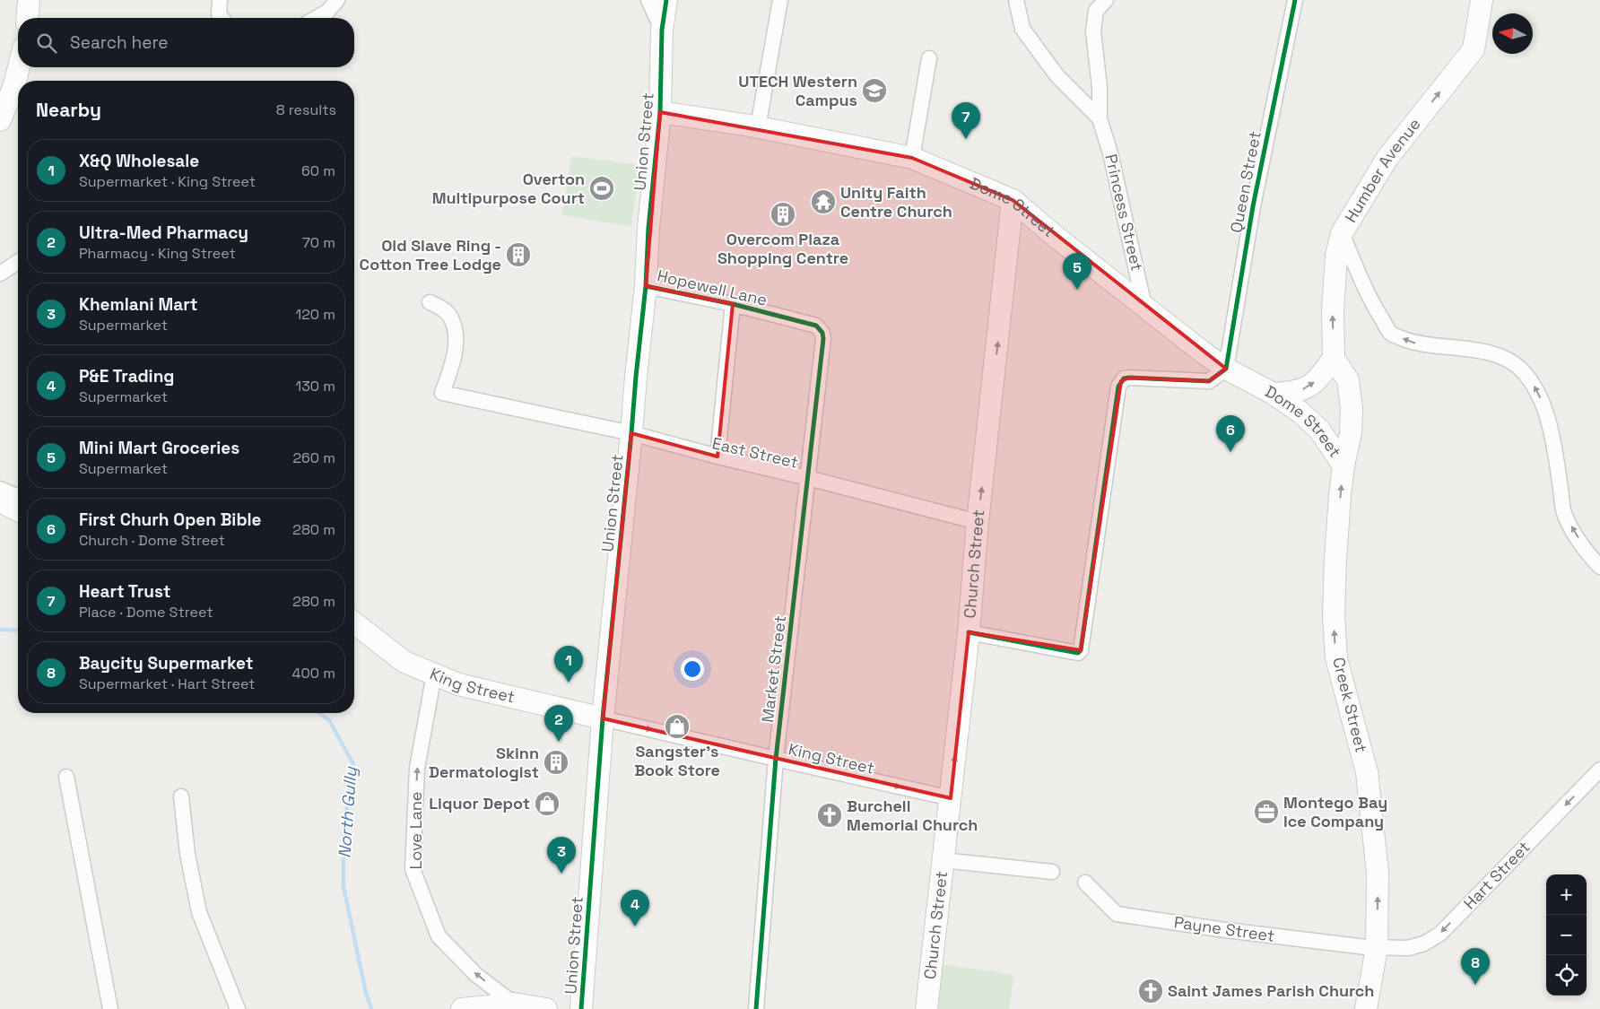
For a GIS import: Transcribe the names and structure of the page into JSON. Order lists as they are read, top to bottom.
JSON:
{
  "streets": {
    "street": [
      "Union Street",
      "Humber Avenue",
      "Queen Street",
      "Dome Street",
      "Princess Street",
      "Hopewell Lane",
      "East Street",
      "Church Street",
      "Market Street",
      "King Street",
      "Creek Street",
      "Love Lane",
      "Hart Street",
      "Payne Street"
    ]
  },
  "crossings": [
    ["Union Street", "Dome Street"],
    ["Union Street", "Hopewell Lane"],
    ["Union Street", "East Street"],
    ["Union Street", "King Street"],
    ["Humber Avenue", "Creek Street"],
    ["Queen Street", "Dome Street"],
    ["Dome Street", "Princess Street"],
    ["Dome Street", "Church Street"],
    ["Dome Street", "Creek Street"],
    ["Hopewell Lane", "Market Street"],
    ["East Street", "Church Street"],
    ["East Street", "Market Street"],
    ["Church Street", "King Street"],
    ["Market Street", "King Street"],
    ["King Street", "Love Lane"],
    ["Creek Street", "Hart Street"],
    ["Creek Street", "Payne Street"],
    ["Hart Street", "Payne Street"]
  ],
  "one_way": [
    "Humber Avenue",
    "Church Street",
    "King Street",
    "Creek Street",
    "Love Lane",
    "Hart Street"
  ],
  "water": ["North Gully"],
  "places": {
    "school or university": ["UTECH Western Campus"],
    "sports": ["Overton Multipurpose Court"],
    "temple": ["Unity Faith Centre Church"],
    "building": ["Overcom Plaza Shopping Centre", "Old Slave Ring - Cotton Tree Lodge", "Skinn Dermatologist"],
    "shop": ["Sangster's Book Store", "Liquor Depot"],
    "office": ["Montego Bay Ice Company"],
    "church": ["Burchell Memorial Church", "Saint James Parish Church"]
  },
  "north": "left",
  "page": {
    "search": "Search here",
    "heading": ["Nearby", "8 results"],
    "pins": [
      "7",
      "5",
      "6",
      "1",
      "2",
      "3",
      "4",
      "8"
    ],
    "list": [
      {
        "mark": "1",
        "name": "X&Q Wholesale",
        "note": "Supermarket · King Street",
        "value": "60 m"
      },
      {
        "mark": "2",
        "name": "Ultra-Med Pharmacy",
        "note": "Pharmacy · King Street",
        "value": "70 m"
      },
      {
        "mark": "3",
        "name": "Khemlani Mart",
        "note": "Supermarket",
        "value": "120 m"
      },
      {
        "mark": "4",
        "name": "P&E Trading",
        "note": "Supermarket",
        "value": "130 m"
      },
      {
        "mark": "5",
        "name": "Mini Mart Groceries",
        "note": "Supermarket",
        "value": "260 m"
      },
      {
        "mark": "6",
        "name": "First Churh Open Bible",
        "note": "Church · Dome Street",
        "value": "280 m"
      },
      {
        "mark": "7",
        "name": "Heart Trust",
        "note": "Place · Dome Street",
        "value": "280 m"
      },
      {
        "mark": "8",
        "name": "Baycity Supermarket",
        "note": "Supermarket · Hart Street",
        "value": "400 m"
      }
    ],
    "map_buttons": ["+", "−"]
  }
}
